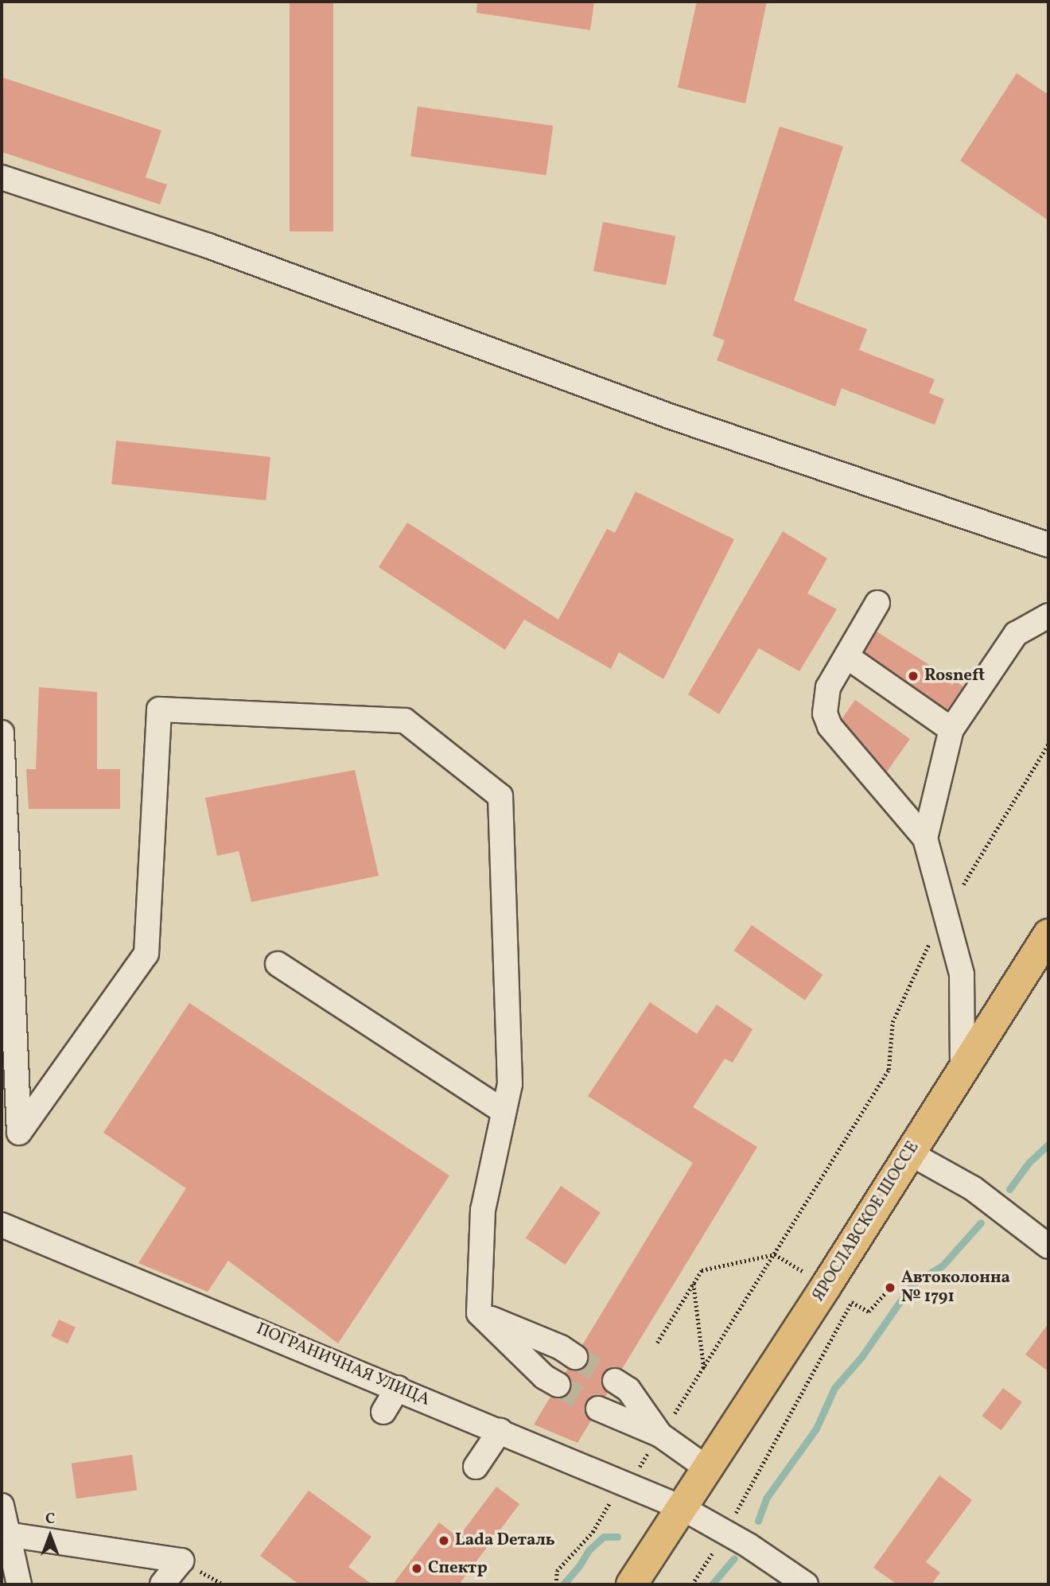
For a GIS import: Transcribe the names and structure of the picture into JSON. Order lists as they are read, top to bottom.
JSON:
{
  "streets": {
    "main road": ["ЯРОСЛАВСКОЕ ШОССЕ"],
    "street": ["ПОГРАНИЧНАЯ УЛИЦА"]
  },
  "crossings": [
    ["ЯРОСЛАВСКОЕ ШОССЕ", "ПОГРАНИЧНАЯ УЛИЦА"]
  ],
  "places": [
    "Rosneft",
    "Автоколонна № 1791",
    "Lada Dеталь",
    "Спектр"
  ],
  "north": "top"
}
